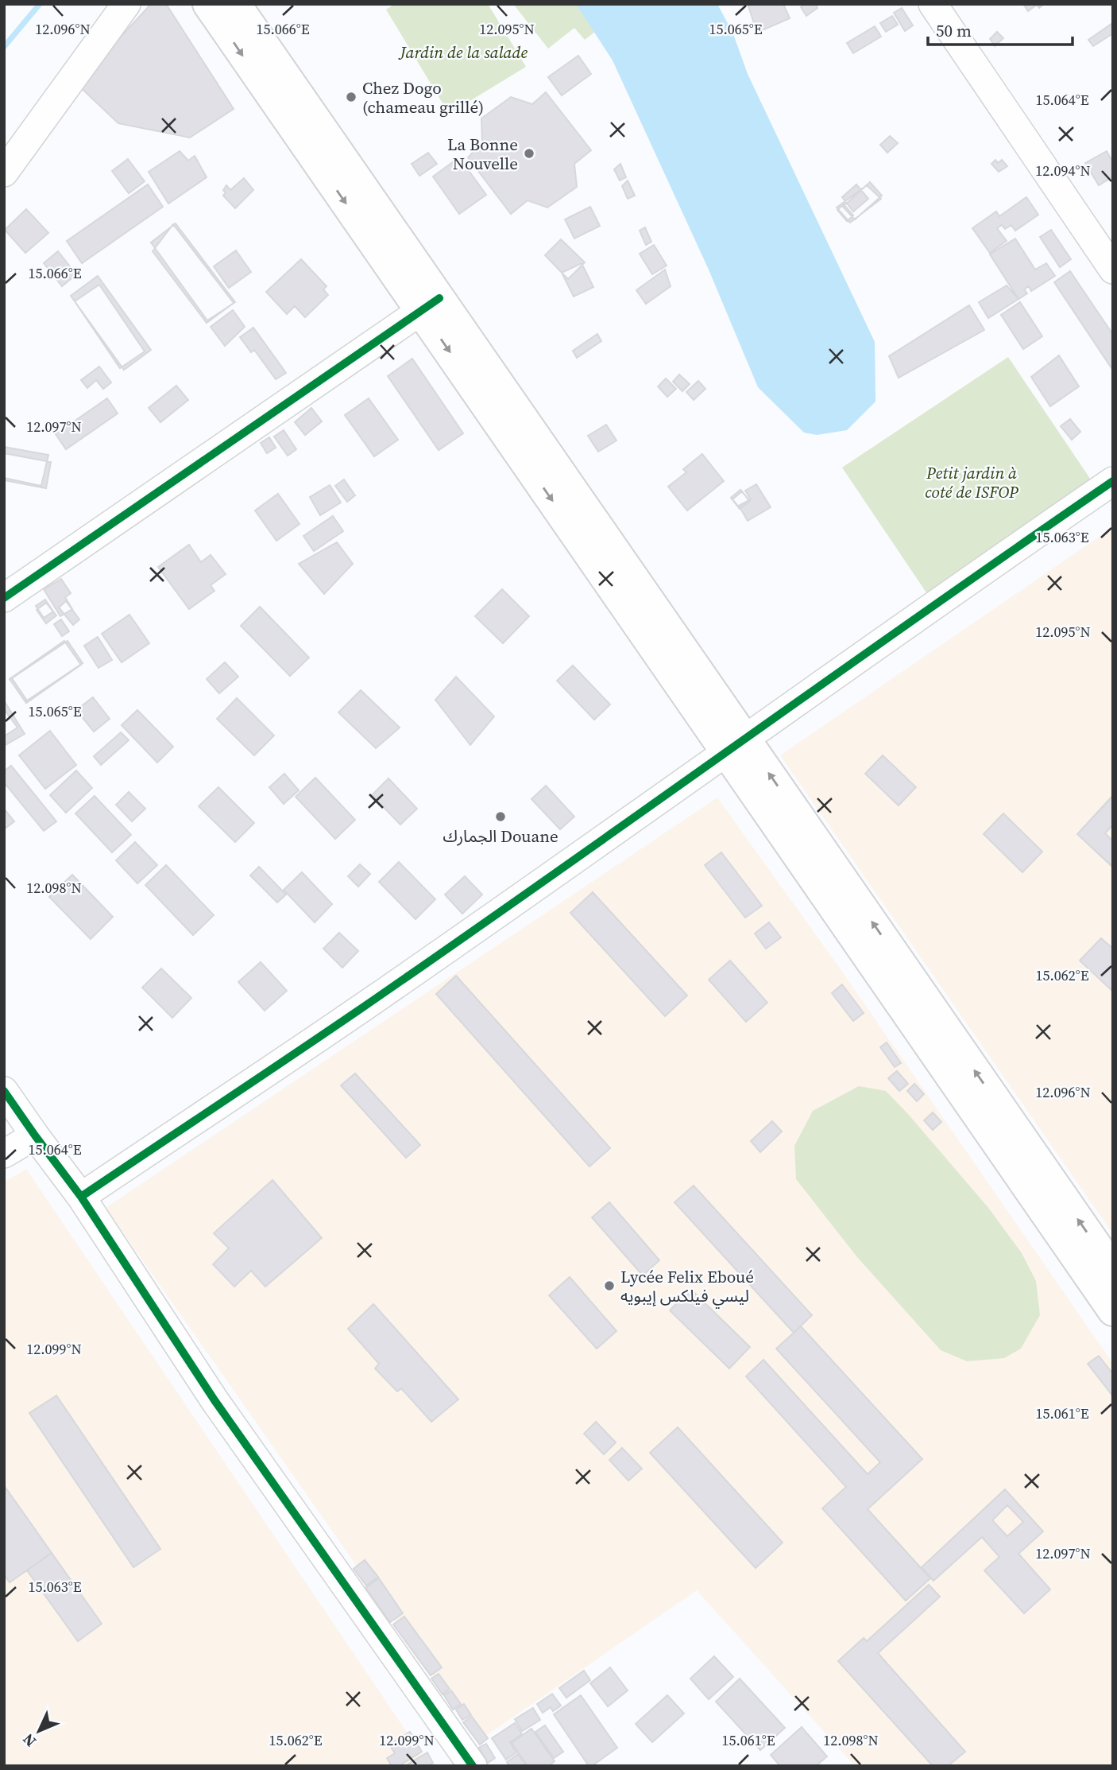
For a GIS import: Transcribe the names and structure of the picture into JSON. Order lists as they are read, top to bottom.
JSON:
{
  "parks": ["Jardin de la salade", "Petit jardin à coté de ISFOP"],
  "places": [
    "Chez Dogo (chameau grillé)",
    "La Bonne Nouvelle",
    "الجمارك Douane",
    "Lycée Felix Eboué ليسي فيلكس إيبويه"
  ],
  "scale_bar": "50 m",
  "north": "bottom left",
  "coordinates": [
    "15.066°E",
    "15.065°E",
    "12.096°N",
    "12.095°N",
    "15.064°E",
    "12.094°N",
    "12.097°N",
    "15.063°E",
    "12.098°N",
    "15.062°E",
    "12.099°N",
    "15.061°E"
  ]
}
